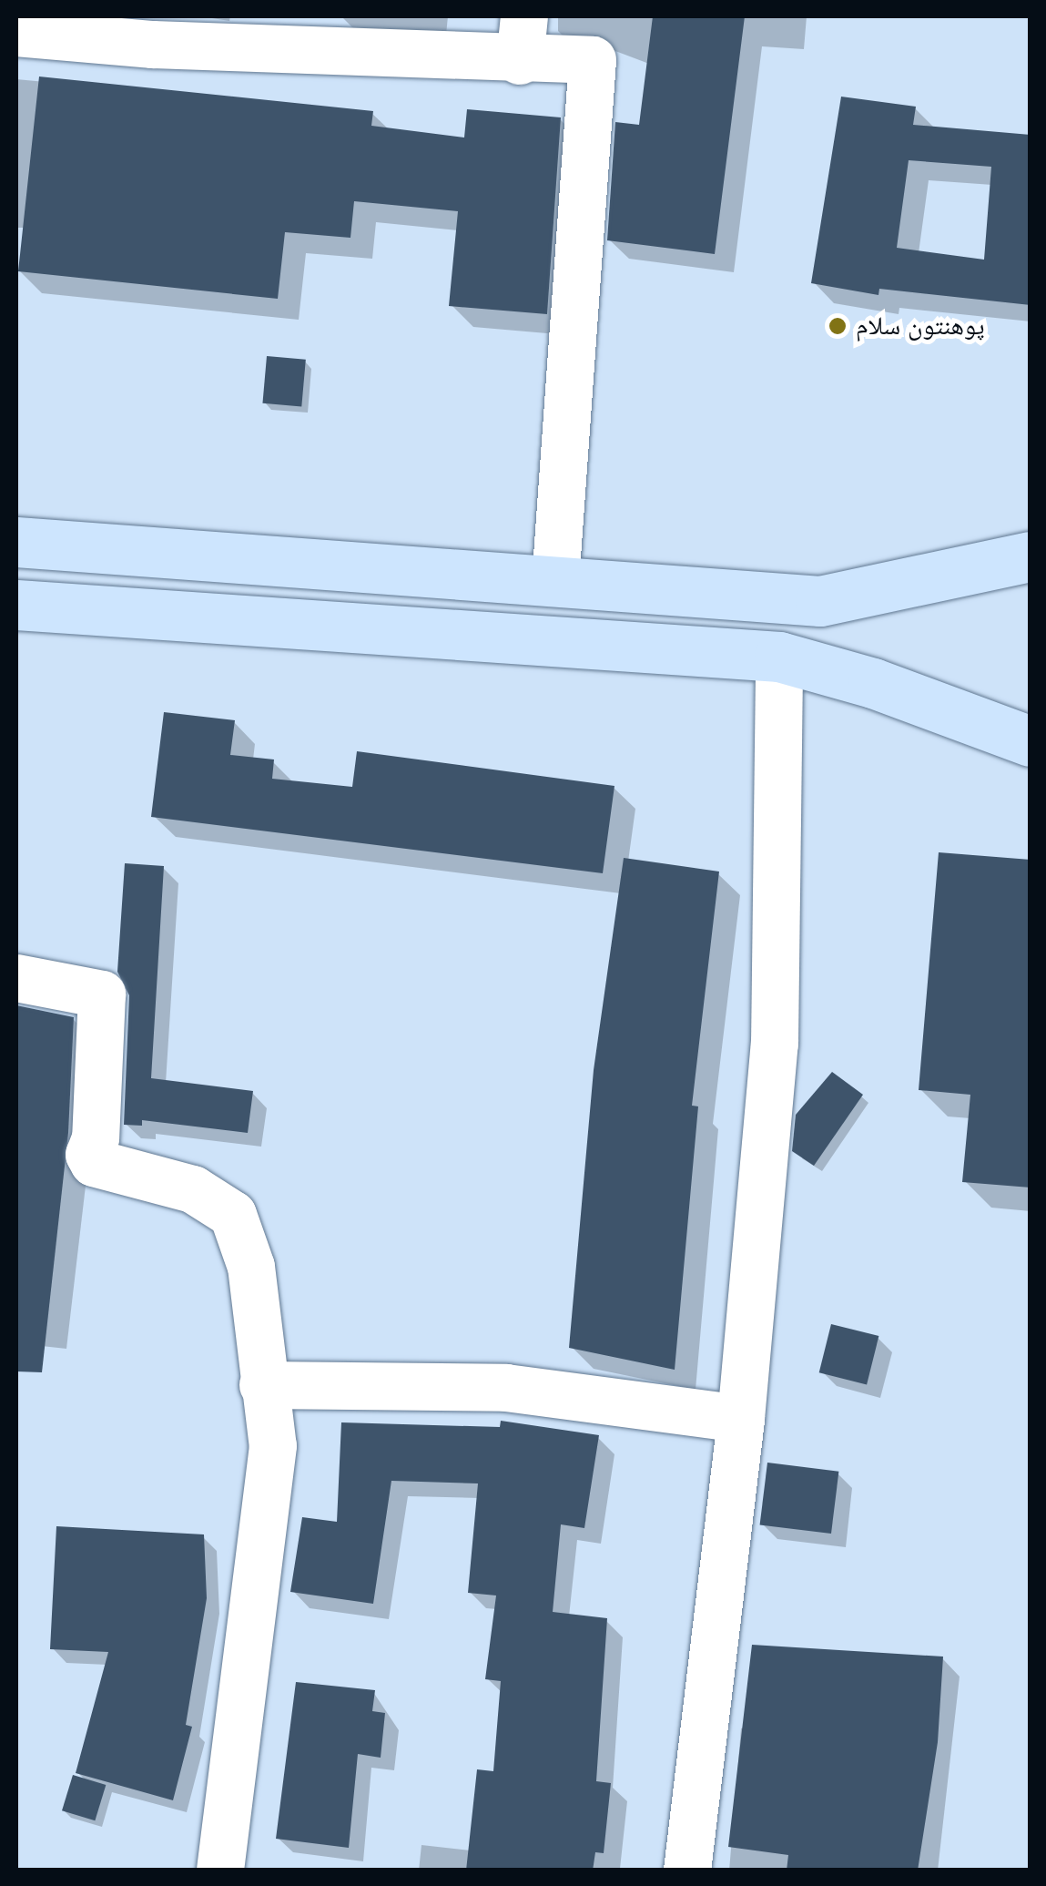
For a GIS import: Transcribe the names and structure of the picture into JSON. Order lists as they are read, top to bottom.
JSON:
{
  "places": ["پوهنتون سلام"]
}
